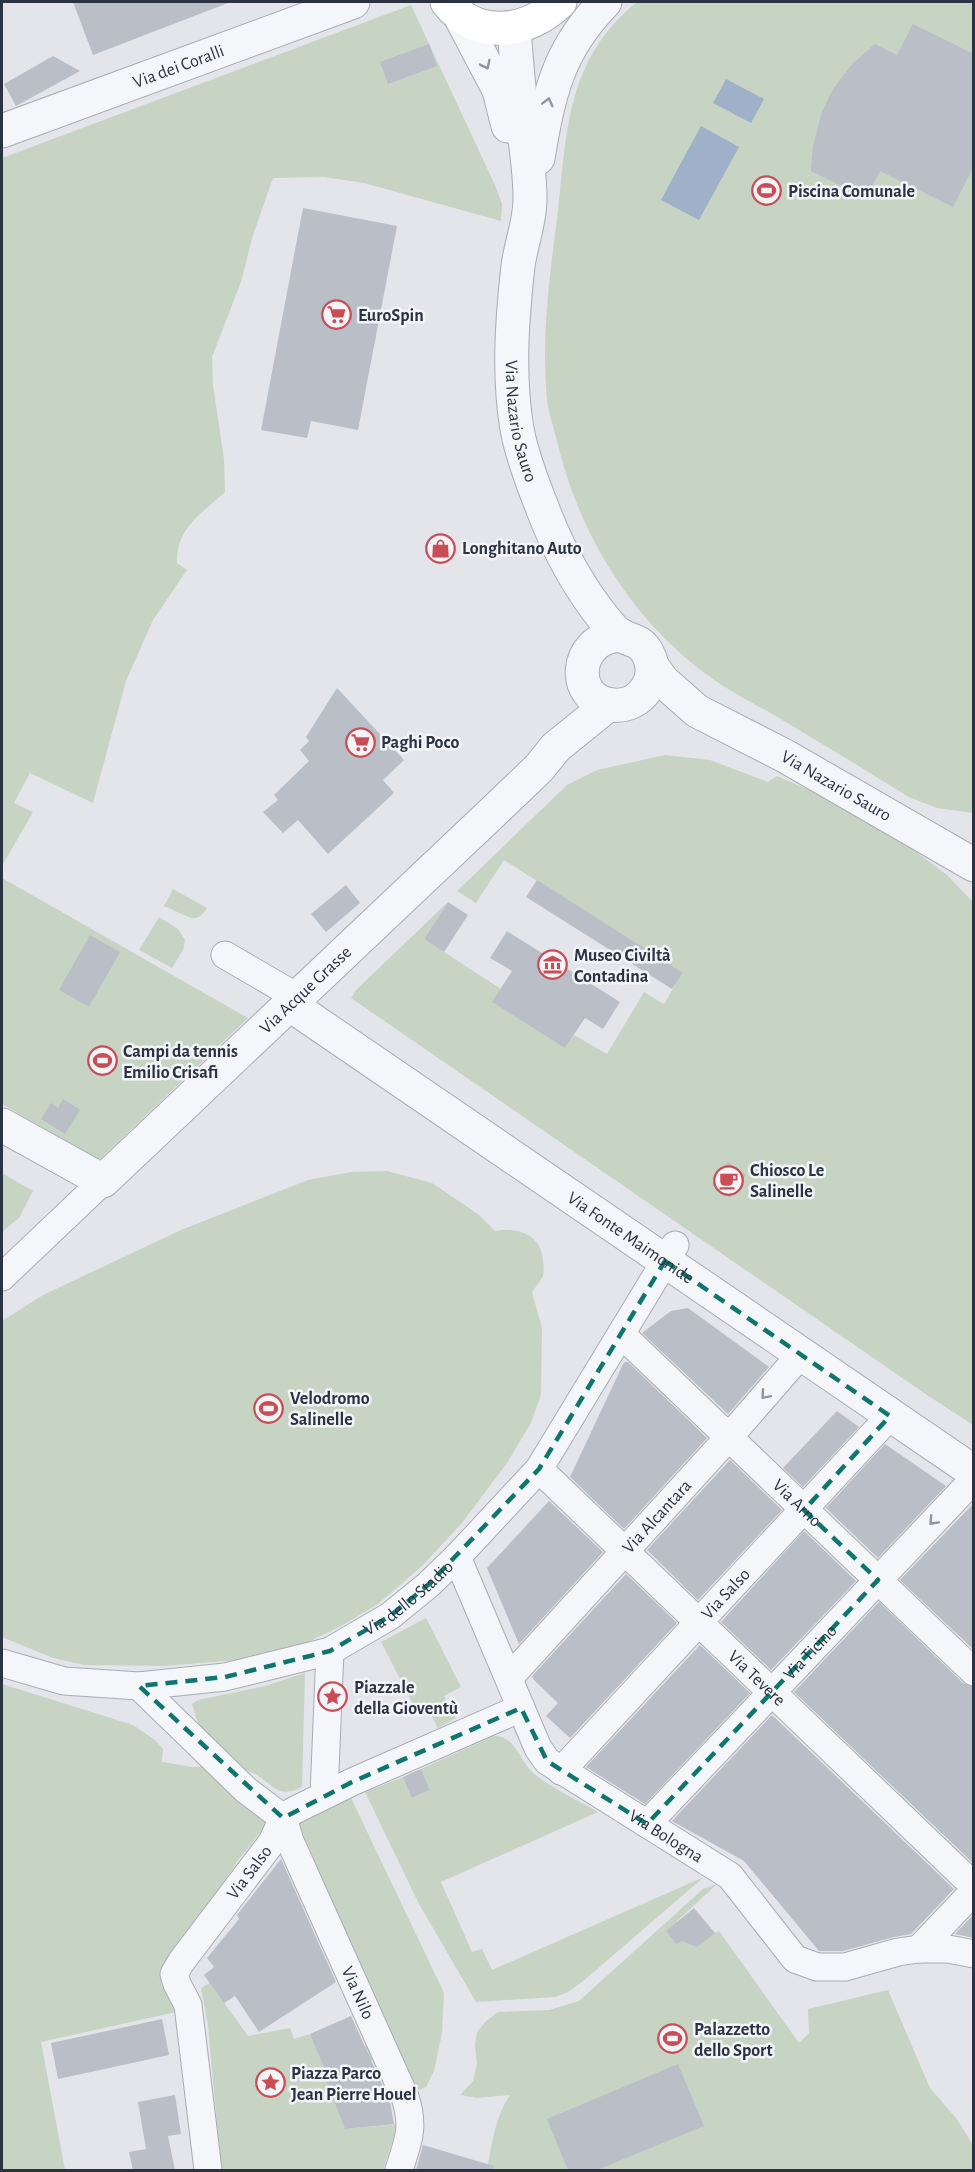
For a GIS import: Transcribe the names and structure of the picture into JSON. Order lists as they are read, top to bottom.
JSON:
{
  "streets": {
    "street": [
      "Via dei Coralli",
      "Via Nazario Sauro",
      "Via Acque Grasse",
      "Via Fonte Maimonide",
      "Via Arno",
      "Via Alcantara",
      "Via Salso",
      "Via dello Stadio",
      "Via Ticino",
      "Via Tevere",
      "Via Bologna",
      "Via Nilo"
    ]
  },
  "crossings": [
    ["Via Acque Grasse", "Via Fonte Maimonide"],
    ["Via Fonte Maimonide", "Via Alcantara"],
    ["Via Fonte Maimonide", "Via Salso"],
    ["Via Fonte Maimonide", "Via dello Stadio"],
    ["Via Arno", "Via Alcantara"],
    ["Via Arno", "Via Salso"],
    ["Via Arno", "Via dello Stadio"],
    ["Via Arno", "Via Ticino"],
    ["Via Alcantara", "Via Tevere"],
    ["Via Alcantara", "Via Bologna"],
    ["Via Salso", "Via Tevere"],
    ["Via Salso", "Via Bologna"],
    ["Via Salso", "Via Nilo"],
    ["Via dello Stadio", "Via Tevere"],
    ["Via dello Stadio", "Via Bologna"],
    ["Via Ticino", "Via Tevere"],
    ["Via Ticino", "Via Bologna"]
  ],
  "places": {
    "sports": [
      "Piscina Comunale",
      "Campi da tennis Emilio Crisafi",
      "Velodromo Salinelle",
      "Palazzetto dello Sport"
    ],
    "supermarket": ["EuroSpin", "Paghi Poco"],
    "shop": ["Longhitano Auto"],
    "museum": ["Museo Civiltà Contadina"],
    "cafe": ["Chiosco Le Salinelle"],
    "place": ["Piazzale della Gioventù", "Piazza Parco Jean Pierre Houel"]
  }
}
